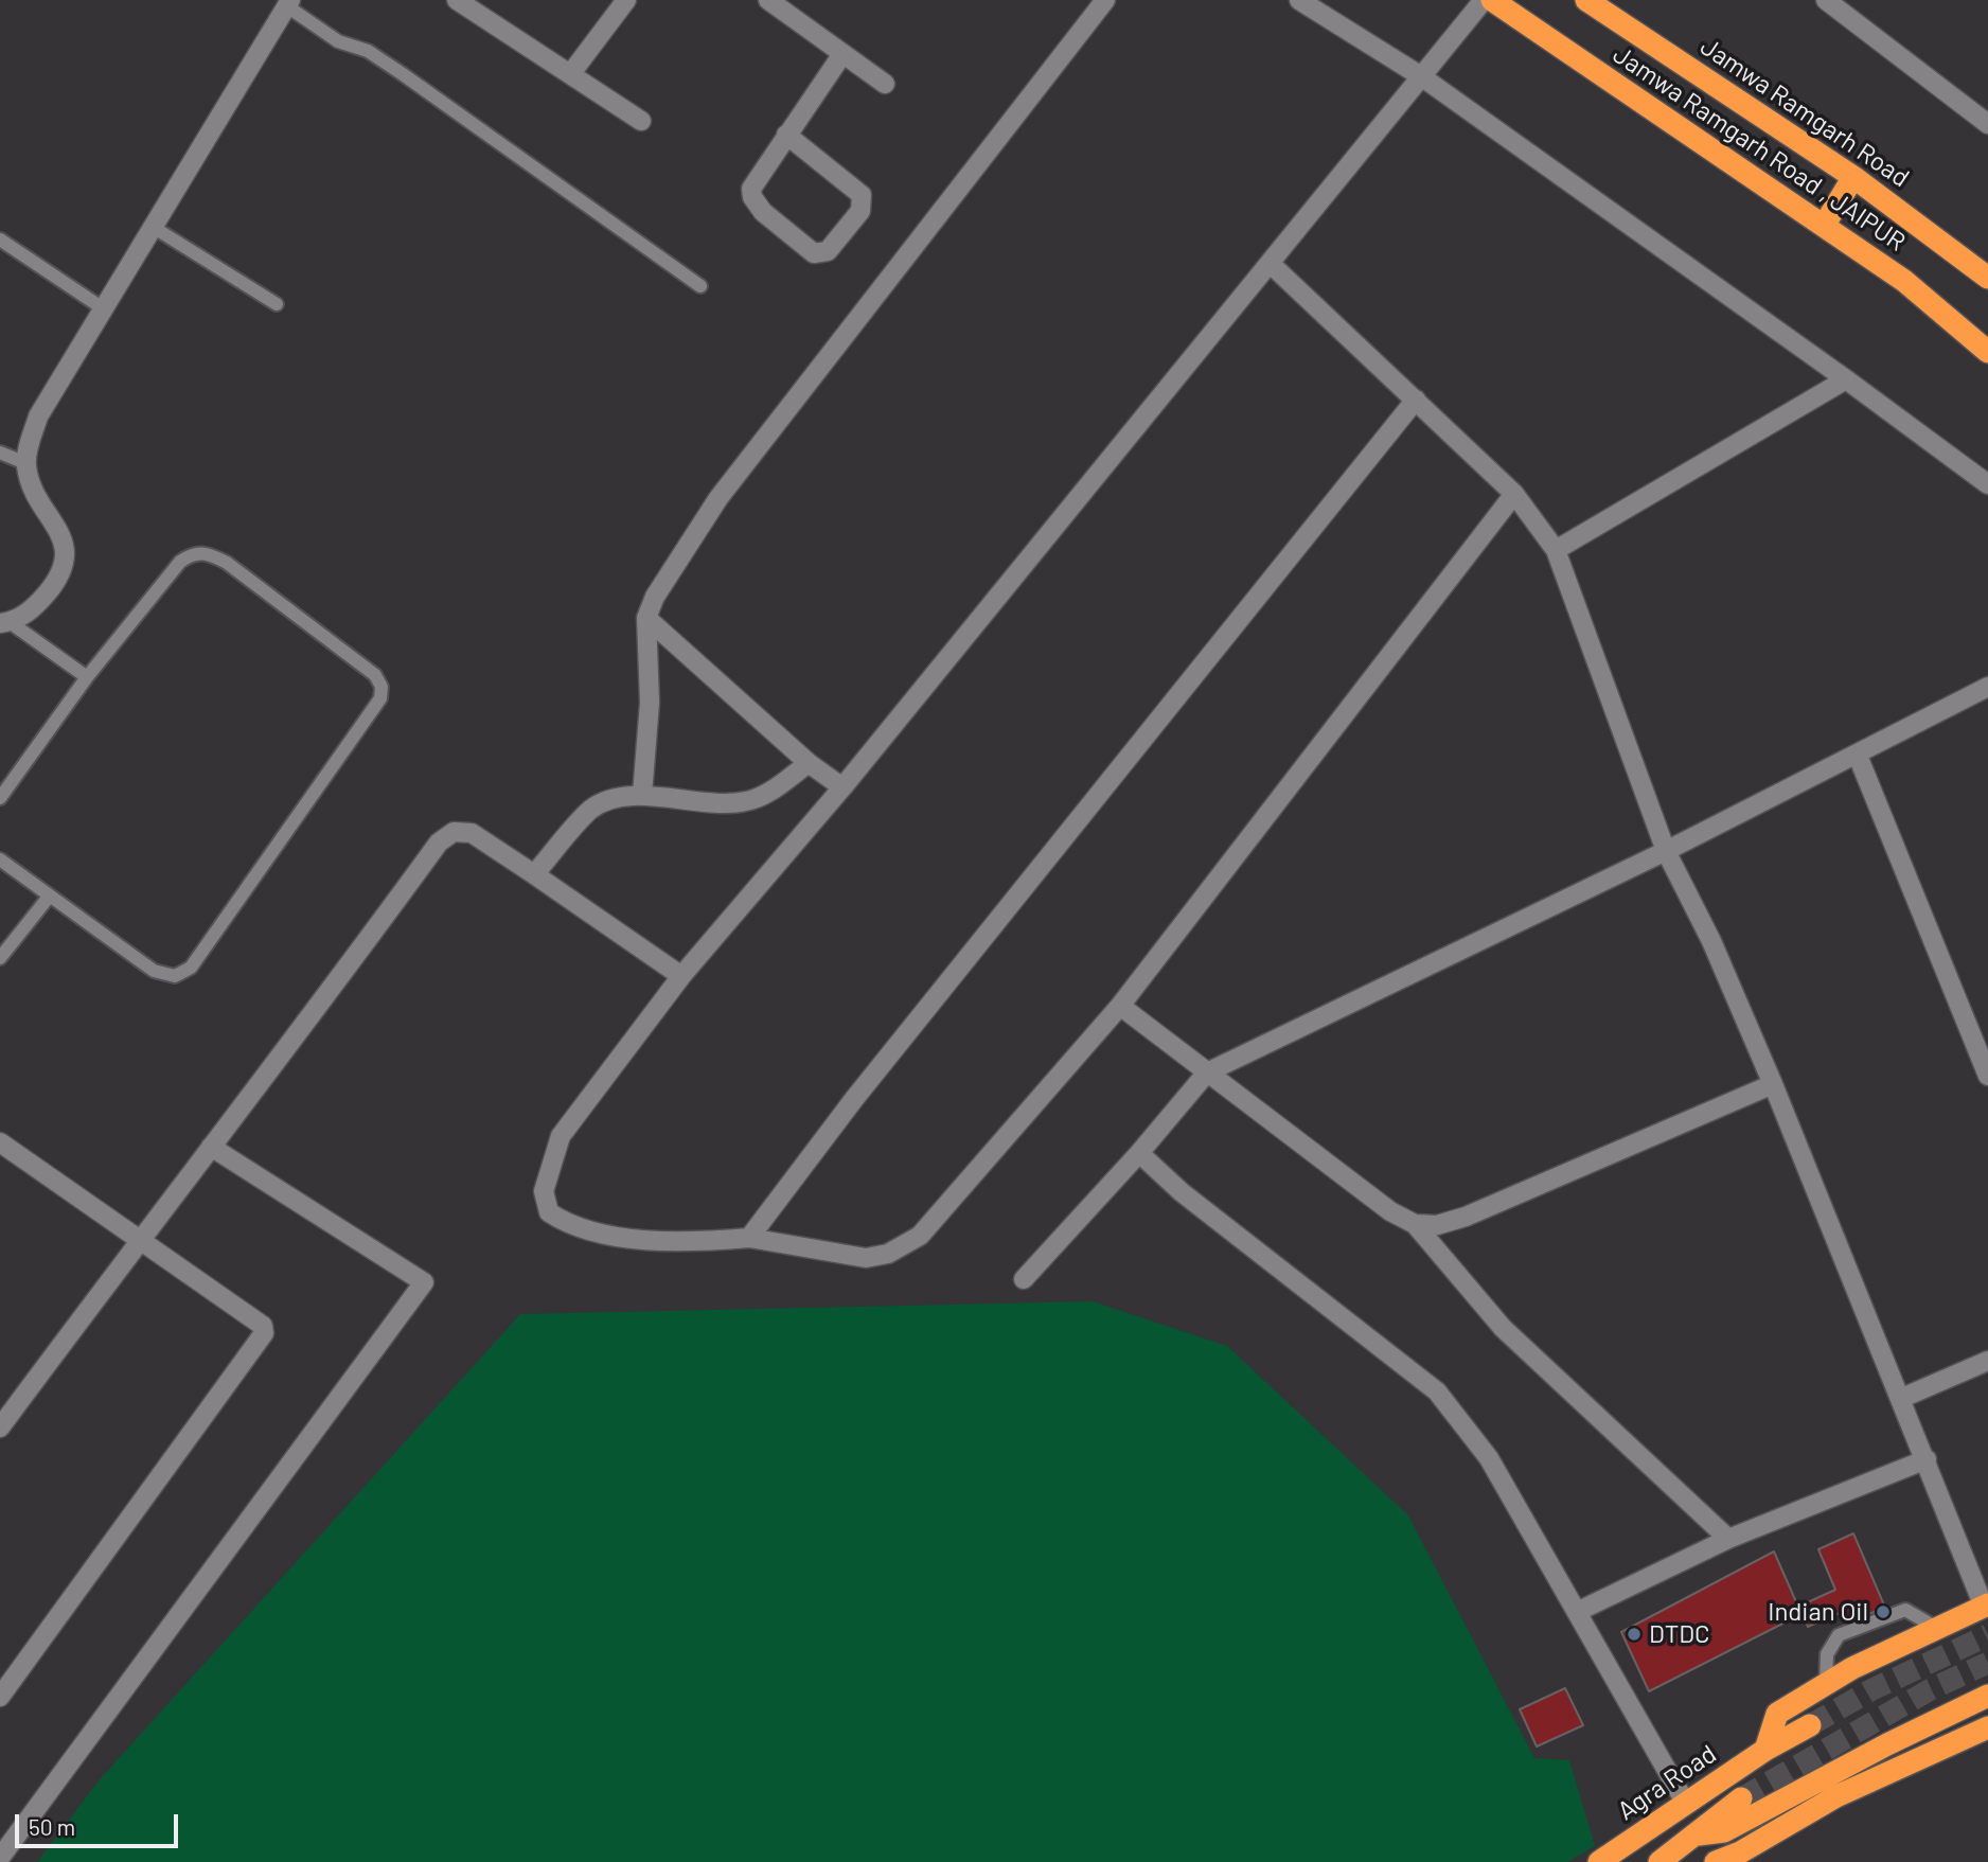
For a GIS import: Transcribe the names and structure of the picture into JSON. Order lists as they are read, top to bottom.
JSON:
{
  "streets": {
    "highway": ["Jamwa Ramgarh Road", "Jamwa Ramgarh Road , JAIPUR", "Agra Road"]
  },
  "places": ["Indian Oil", "DTDC"],
  "scale_bar": "50 m"
}
